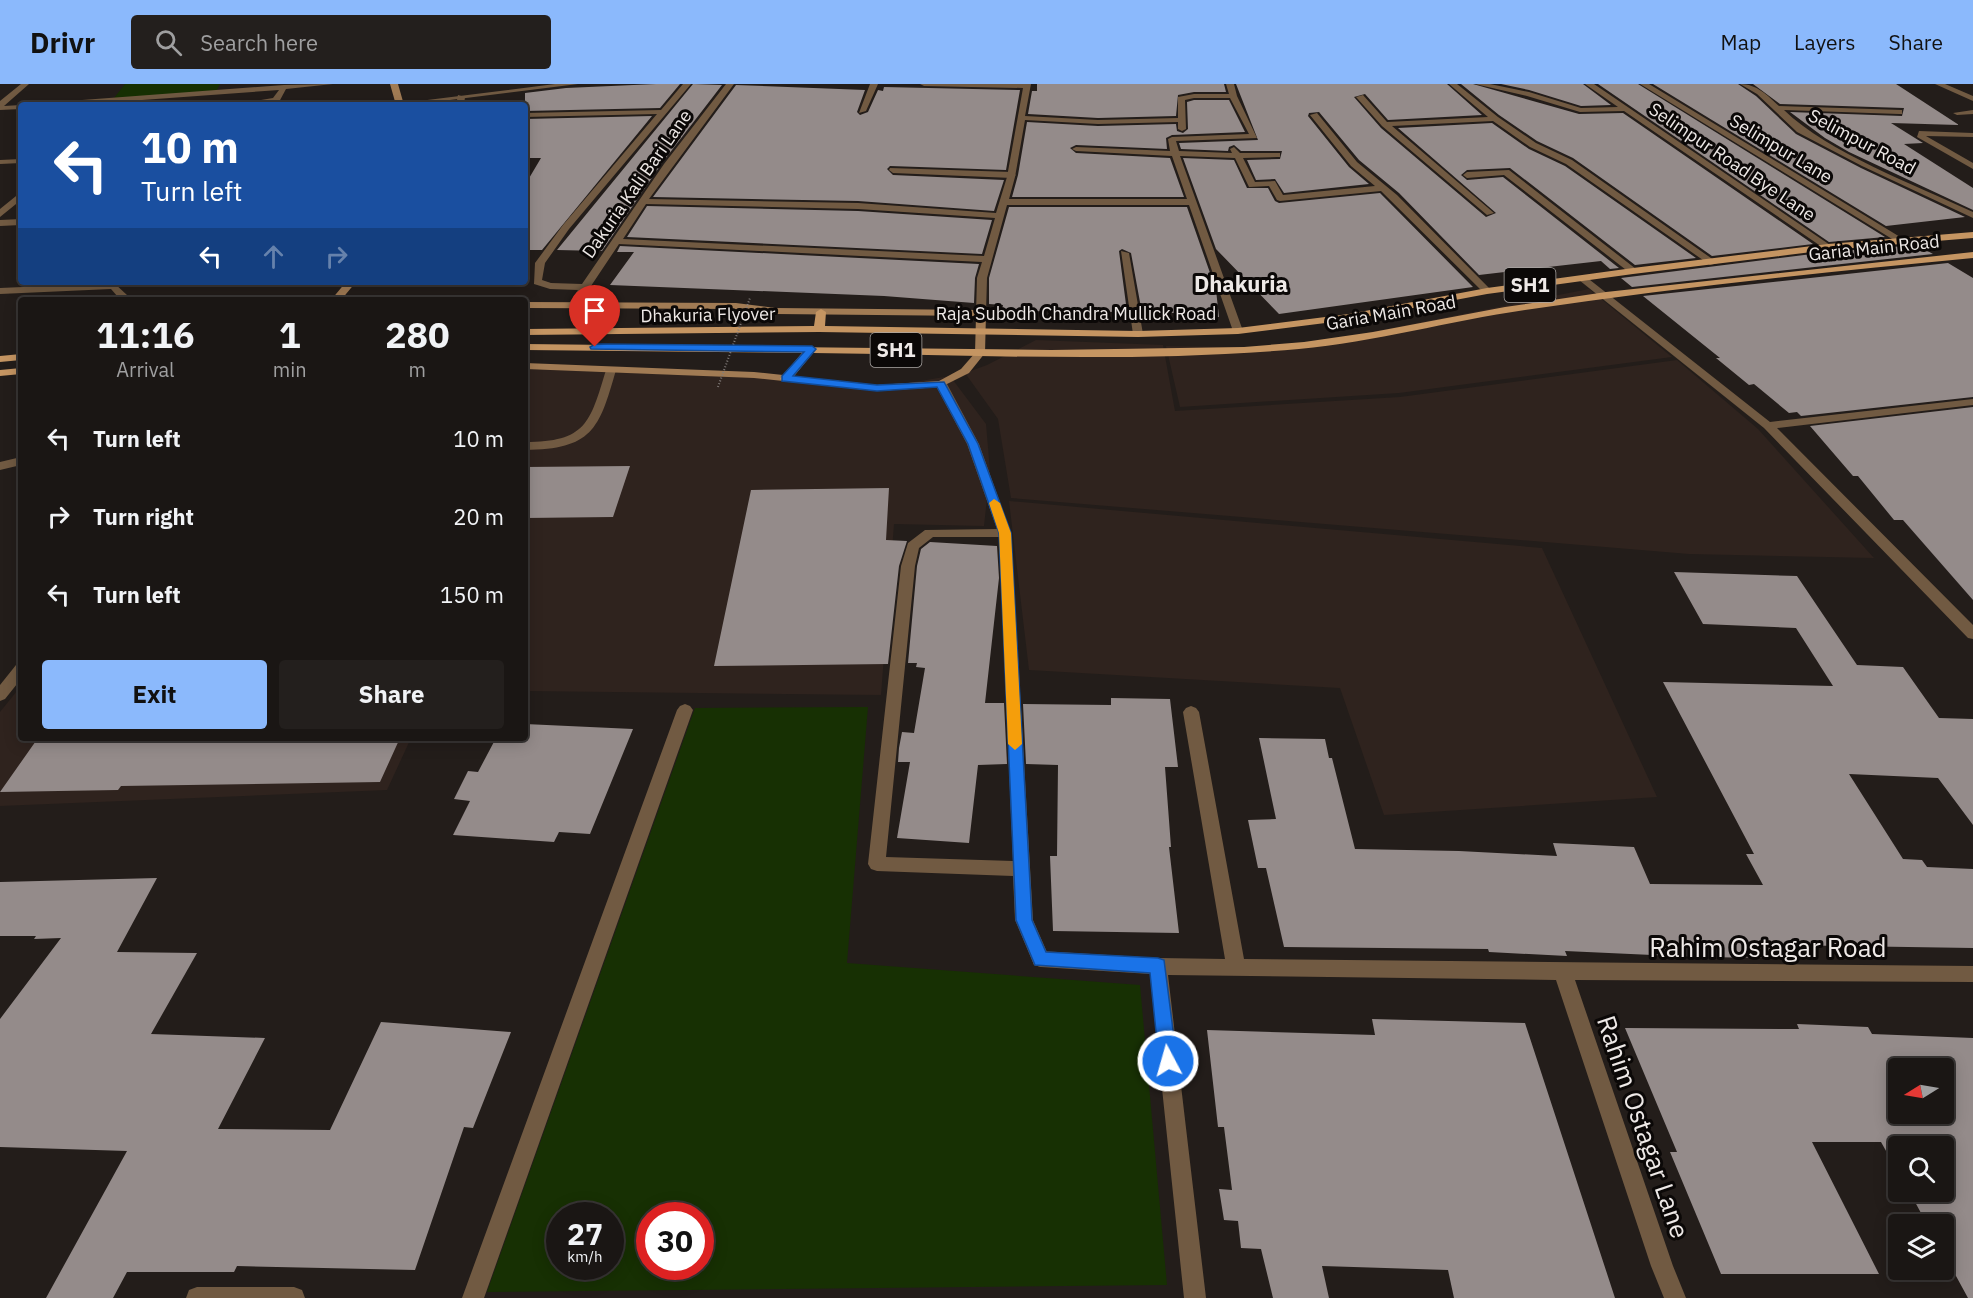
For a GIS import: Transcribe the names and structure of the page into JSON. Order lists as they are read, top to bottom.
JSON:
{
  "streets": {
    "main road": [
      "Garia Main Road",
      "SH1",
      "Raja Subodh Chandra Mullick Road",
      "Dhakuria Flyover"
    ],
    "street": [
      "Selimpur Road",
      "Selimpur Lane",
      "Selimpur Road Bye Lane",
      "Dakuria Kali Bari Lane",
      "Rahim Ostagar Road",
      "Rahim Ostagar Lane"
    ]
  },
  "crossings": [
    ["Selimpur Lane", "Raja Subodh Chandra Mullick Road"],
    ["Selimpur Road Bye Lane", "Raja Subodh Chandra Mullick Road"],
    ["Garia Main Road", "Dhakuria Flyover"],
    ["Raja Subodh Chandra Mullick Road", "Dhakuria Flyover"],
    ["Rahim Ostagar Road", "Rahim Ostagar Lane"]
  ],
  "districts": ["Dhakuria"],
  "north": "left",
  "page": {
    "header": "Drivr",
    "search": "Search here",
    "nav": ["Map", "Layers", "Share"],
    "turn": ["10 m", "Turn left"],
    "eta": [
      "11:16",
      "Arrival",
      "1",
      "min",
      "280",
      "m"
    ],
    "list": [
      {
        "name": "Turn left",
        "value": "10 m"
      },
      {
        "name": "Turn right",
        "value": "20 m"
      },
      {
        "name": "Turn left",
        "value": "150 m"
      }
    ],
    "buttons": ["Exit", "Share"],
    "speed": "27 km/h",
    "limit": "30"
  }
}
